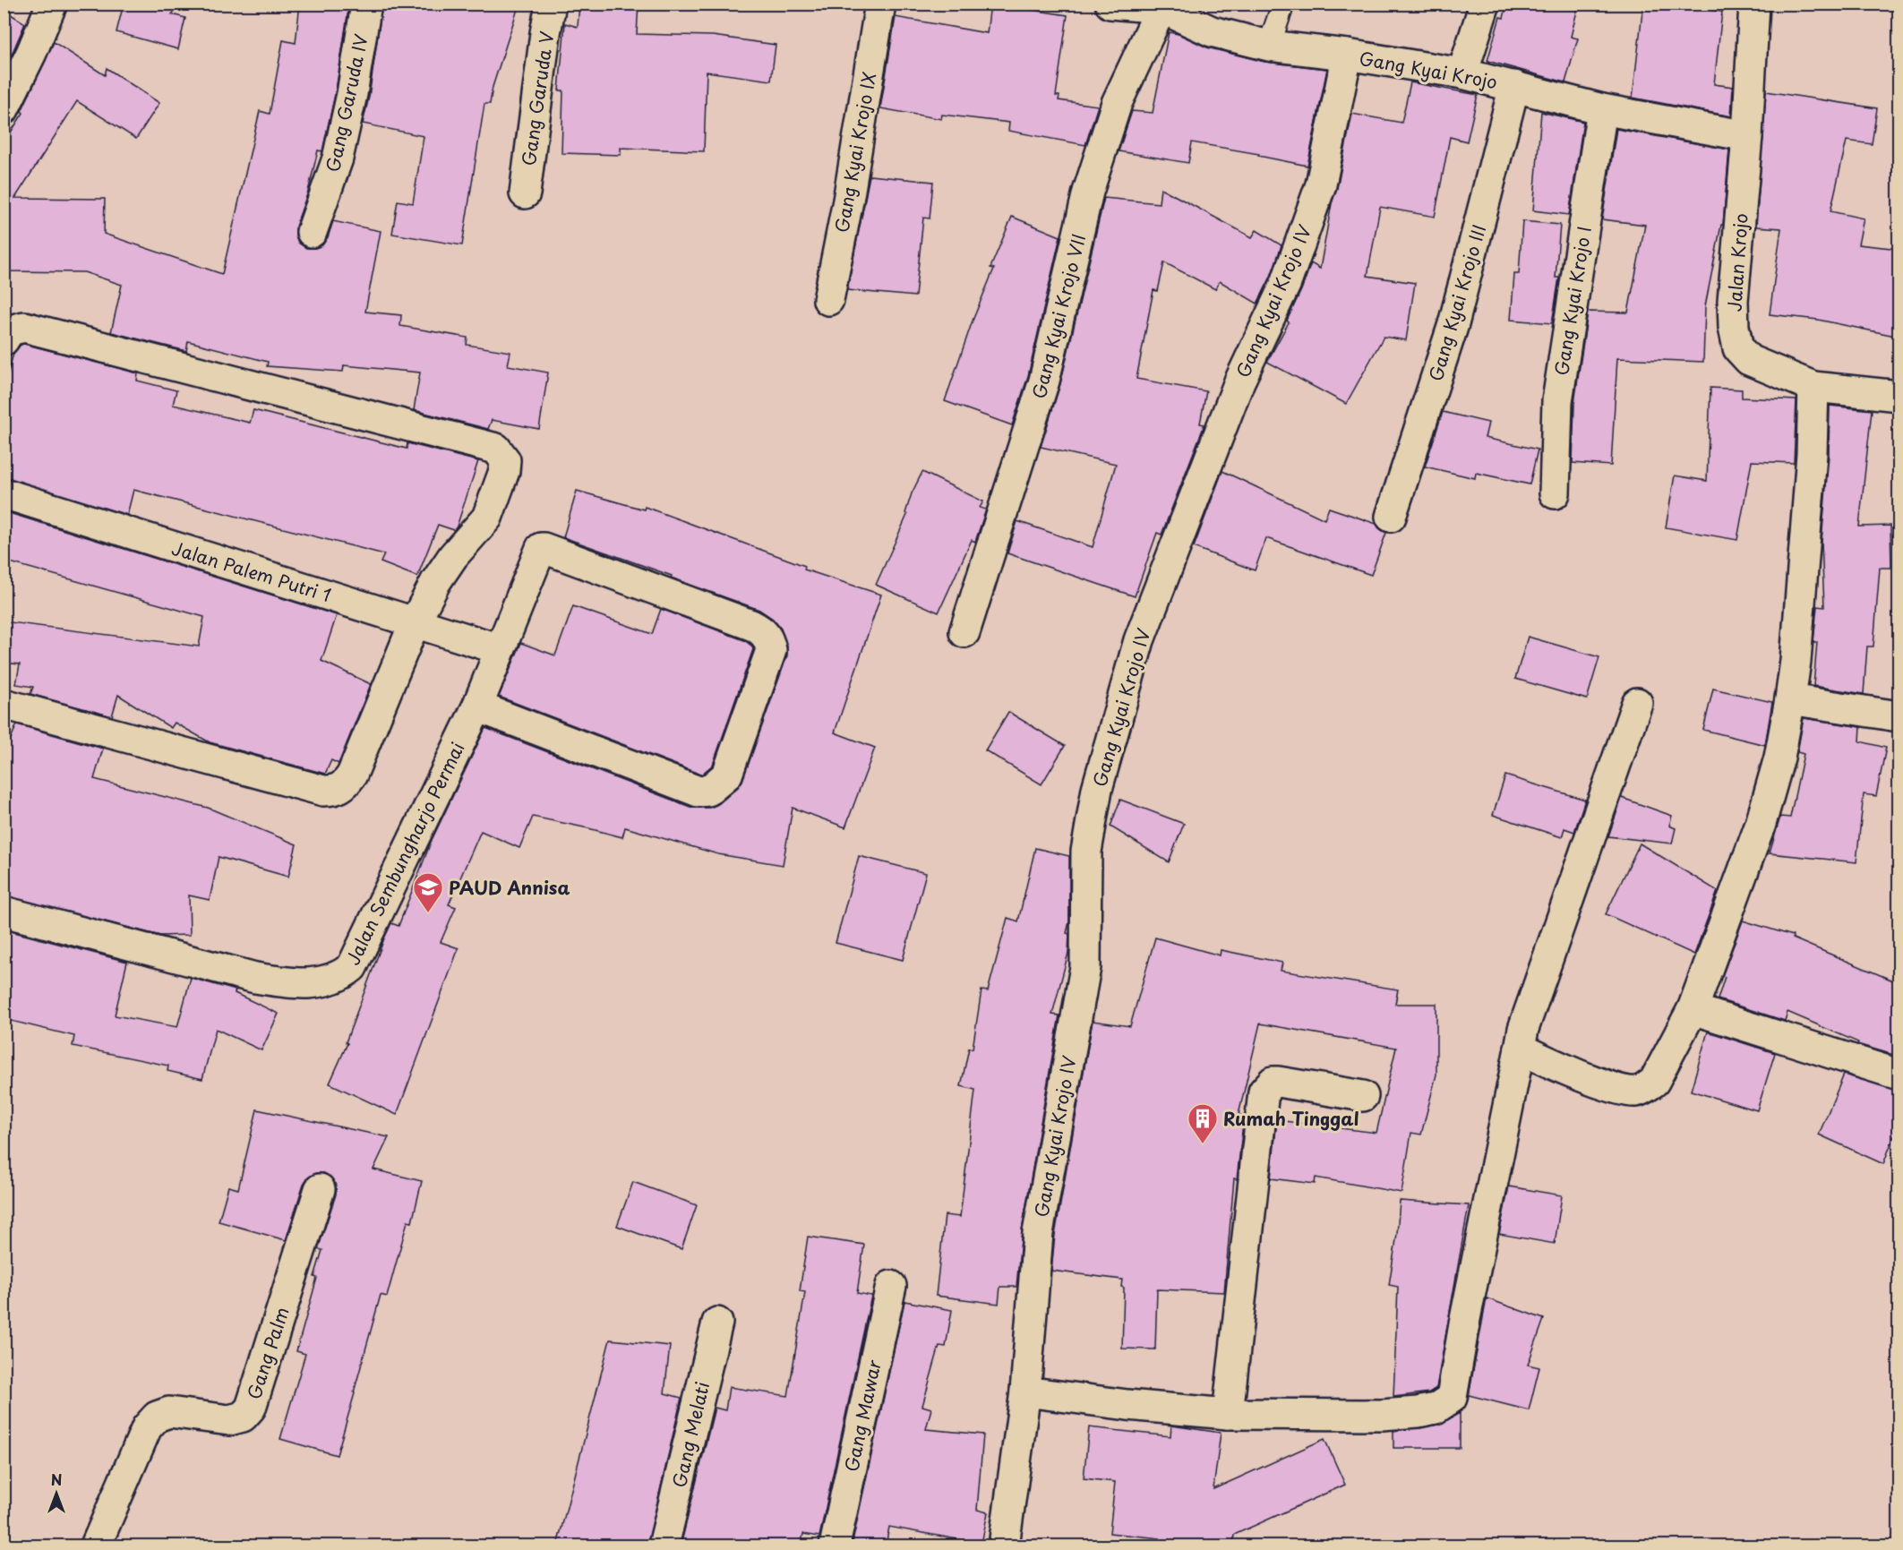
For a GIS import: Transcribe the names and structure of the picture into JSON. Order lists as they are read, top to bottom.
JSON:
{
  "streets": {
    "street": [
      "Gang Kyai Krojo",
      "Gang Garuda V",
      "Gang Garuda IV",
      "Gang Kyai Krojo IX",
      "Jalan Krojo",
      "Gang Kyai Krojo IV",
      "Gang Kyai Krojo I",
      "Gang Kyai Krojo III",
      "Gang Kyai Krojo VII",
      "Jalan Palem Putri 1",
      "Jalan Sembungharjo Permai",
      "Gang Palm",
      "Gang Mawar",
      "Gang Melati"
    ]
  },
  "crossings": [
    ["Gang Kyai Krojo", "Jalan Krojo"],
    ["Gang Kyai Krojo", "Gang Kyai Krojo IV"],
    ["Gang Kyai Krojo", "Gang Kyai Krojo I"],
    ["Gang Kyai Krojo", "Gang Kyai Krojo III"],
    ["Gang Kyai Krojo", "Gang Kyai Krojo VII"],
    ["Jalan Palem Putri 1", "Jalan Sembungharjo Permai"]
  ],
  "places": {
    "school or university": ["PAUD Annisa"],
    "building": ["Rumah Tinggal"]
  },
  "north": "top"
}
